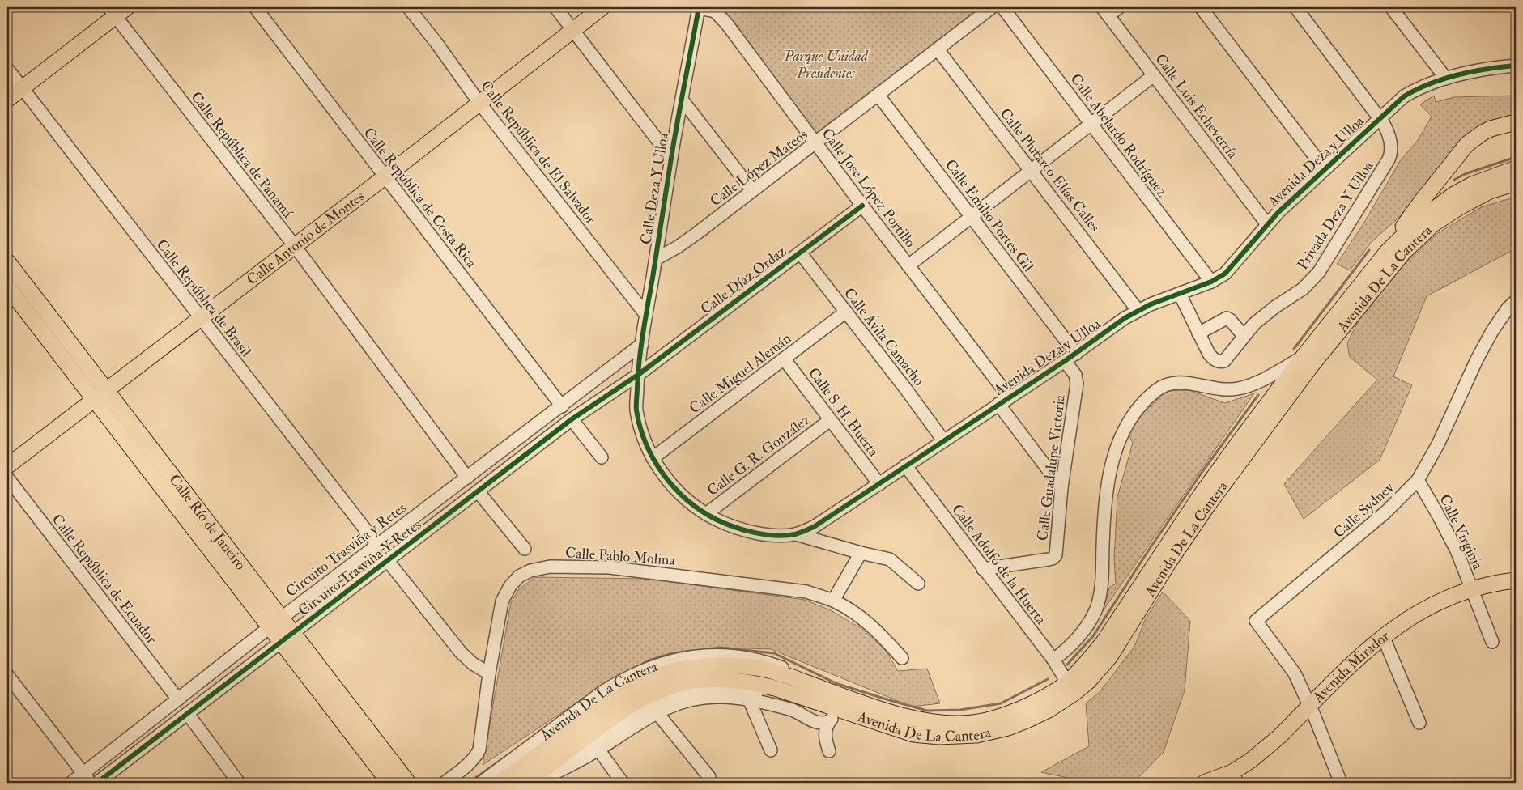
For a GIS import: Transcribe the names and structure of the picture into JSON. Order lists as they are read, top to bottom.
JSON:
{
  "streets": {
    "main road": [
      "Calle Antonio de Montes",
      "Avenida De La Cantera",
      "Calle Río de Janeiro",
      "Avenida Mirador"
    ],
    "street": [
      "Calle Luis Echeverría",
      "Calle Abelardo Rodríguez",
      "Calle República de El Salvador",
      "Calle República de Panamá",
      "Avenida Deza y Ulloa",
      "Calle López Mateos",
      "Calle Plutarco Elías Calles",
      "Calle José López Portillo",
      "Calle Deza Y Ulloa",
      "Calle República de Costa Rica",
      "Calle Emilio Portes Gil",
      "Privada Deza Y Ulloa",
      "Calle Díaz Ordaz",
      "Calle República de Brasil",
      "Calle Ávila Camacho",
      "Calle Miguel Alemán",
      "Calle S. H. Huerta",
      "Calle G. R. González",
      "Calle Guadalupe Victoria",
      "Calle Sydney",
      "Calle Virginia",
      "Circuito Trasviña y Retes",
      "Calle Pablo Molina",
      "Calle Adolfo de la Huerta",
      "Circuito Trasviña Y Retes",
      "Calle República de Ecuador"
    ]
  },
  "crossings": [
    ["Calle Luis Echeverría", "Avenida Deza y Ulloa"],
    ["Calle Abelardo Rodríguez", "Avenida Deza y Ulloa"],
    ["Calle República de El Salvador", "Calle Deza Y Ulloa"],
    ["Calle República de El Salvador", "Calle Antonio de Montes"],
    ["Calle República de Panamá", "Calle Antonio de Montes"],
    ["Calle República de Panamá", "Circuito Trasviña y Retes"],
    ["Avenida Deza y Ulloa", "Calle Plutarco Elías Calles"],
    ["Avenida Deza y Ulloa", "Calle José López Portillo"],
    ["Avenida Deza y Ulloa", "Calle Deza Y Ulloa"],
    ["Avenida Deza y Ulloa", "Calle Emilio Portes Gil"],
    ["Avenida Deza y Ulloa", "Privada Deza Y Ulloa"],
    ["Avenida Deza y Ulloa", "Calle Díaz Ordaz"],
    ["Avenida Deza y Ulloa", "Calle Ávila Camacho"],
    ["Avenida Deza y Ulloa", "Calle Miguel Alemán"],
    ["Avenida Deza y Ulloa", "Calle S. H. Huerta"],
    ["Avenida Deza y Ulloa", "Calle G. R. González"],
    ["Avenida Deza y Ulloa", "Calle Guadalupe Victoria"],
    ["Avenida Deza y Ulloa", "Calle Adolfo de la Huerta"],
    ["Avenida Deza y Ulloa", "Circuito Trasviña Y Retes"],
    ["Calle López Mateos", "Calle Plutarco Elías Calles"],
    ["Calle López Mateos", "Calle José López Portillo"],
    ["Calle López Mateos", "Calle Deza Y Ulloa"],
    ["Calle López Mateos", "Calle Emilio Portes Gil"],
    ["Calle José López Portillo", "Calle Deza Y Ulloa"],
    ["Calle José López Portillo", "Calle Díaz Ordaz"],
    ["Calle Deza Y Ulloa", "Calle Díaz Ordaz"],
    ["Calle Deza Y Ulloa", "Circuito Trasviña y Retes"],
    ["Calle Deza Y Ulloa", "Circuito Trasviña Y Retes"],
    ["Calle República de Costa Rica", "Calle Antonio de Montes"],
    ["Calle República de Costa Rica", "Circuito Trasviña y Retes"],
    ["Calle Antonio de Montes", "Calle República de Brasil"],
    ["Calle Antonio de Montes", "Calle Río de Janeiro"],
    ["Avenida De La Cantera", "Calle Adolfo de la Huerta"],
    ["Calle Díaz Ordaz", "Calle Ávila Camacho"],
    ["Calle Díaz Ordaz", "Circuito Trasviña Y Retes"],
    ["Calle República de Brasil", "Circuito Trasviña y Retes"],
    ["Calle Ávila Camacho", "Calle Miguel Alemán"],
    ["Calle Miguel Alemán", "Calle S. H. Huerta"],
    ["Calle S. H. Huerta", "Calle G. R. González"],
    ["Calle Guadalupe Victoria", "Calle Adolfo de la Huerta"],
    ["Calle Sydney", "Calle Virginia"],
    ["Calle Sydney", "Avenida Mirador"],
    ["Calle Río de Janeiro", "Circuito Trasviña y Retes"],
    ["Calle Río de Janeiro", "Circuito Trasviña Y Retes"],
    ["Calle Virginia", "Avenida Mirador"],
    ["Circuito Trasviña y Retes", "Calle República de Ecuador"]
  ],
  "parks": ["Parque Unidad Presidentes"]
}
